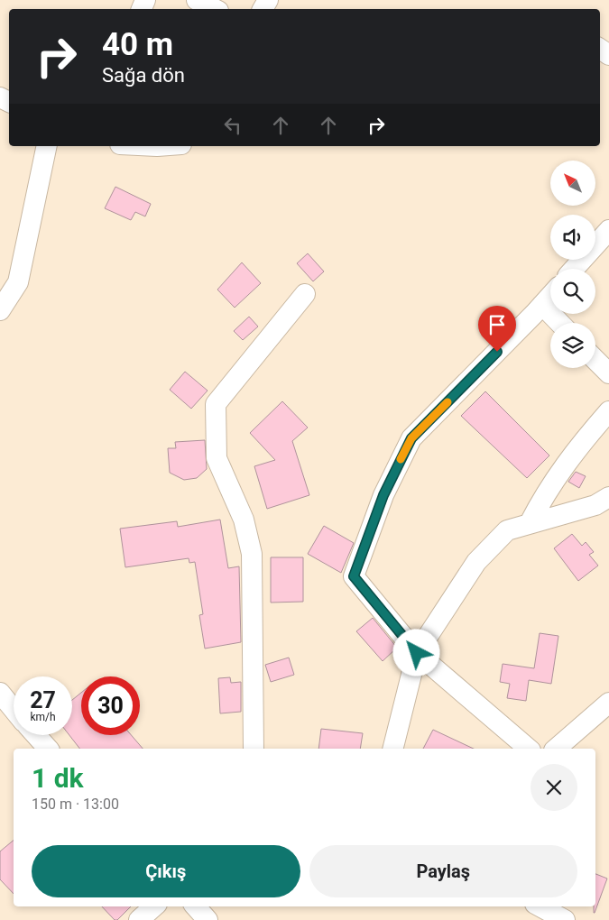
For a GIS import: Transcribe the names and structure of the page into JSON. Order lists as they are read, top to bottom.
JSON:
{
  "north": "top left",
  "page": {
    "turn": ["40 m", "Sağa dön"],
    "speed": "27 km/h",
    "limit": "30",
    "heading": ["1 dk", "150 m · 13:00"],
    "buttons": ["Çıkış", "Paylaş"]
  }
}
